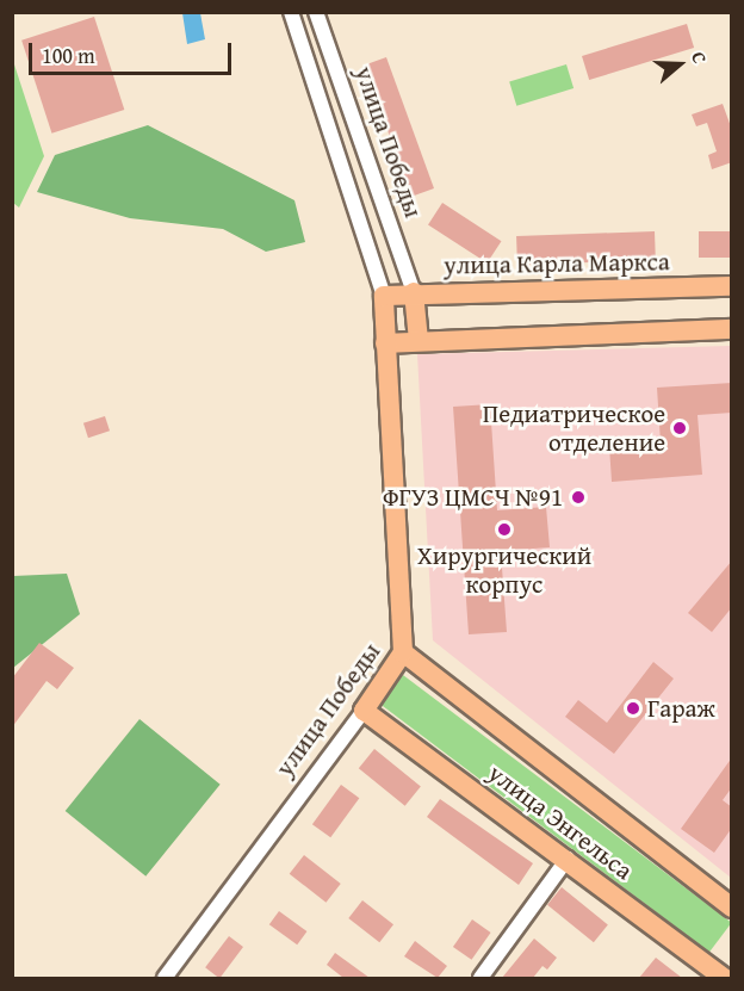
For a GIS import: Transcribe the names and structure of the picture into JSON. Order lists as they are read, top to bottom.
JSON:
{
  "streets": {
    "main road": ["улица Победы", "улица Карла Маркса", "улица Энгельса"]
  },
  "crossings": [
    ["улица Победы", "улица Карла Маркса"],
    ["улица Победы", "улица Энгельса"]
  ],
  "places": [
    "Педиатрическое отделение",
    "ФГУЗ ЦМСЧ №91",
    "Хирургический корпус",
    "Гараж"
  ],
  "scale_bar": "100 m",
  "north": "right"
}
